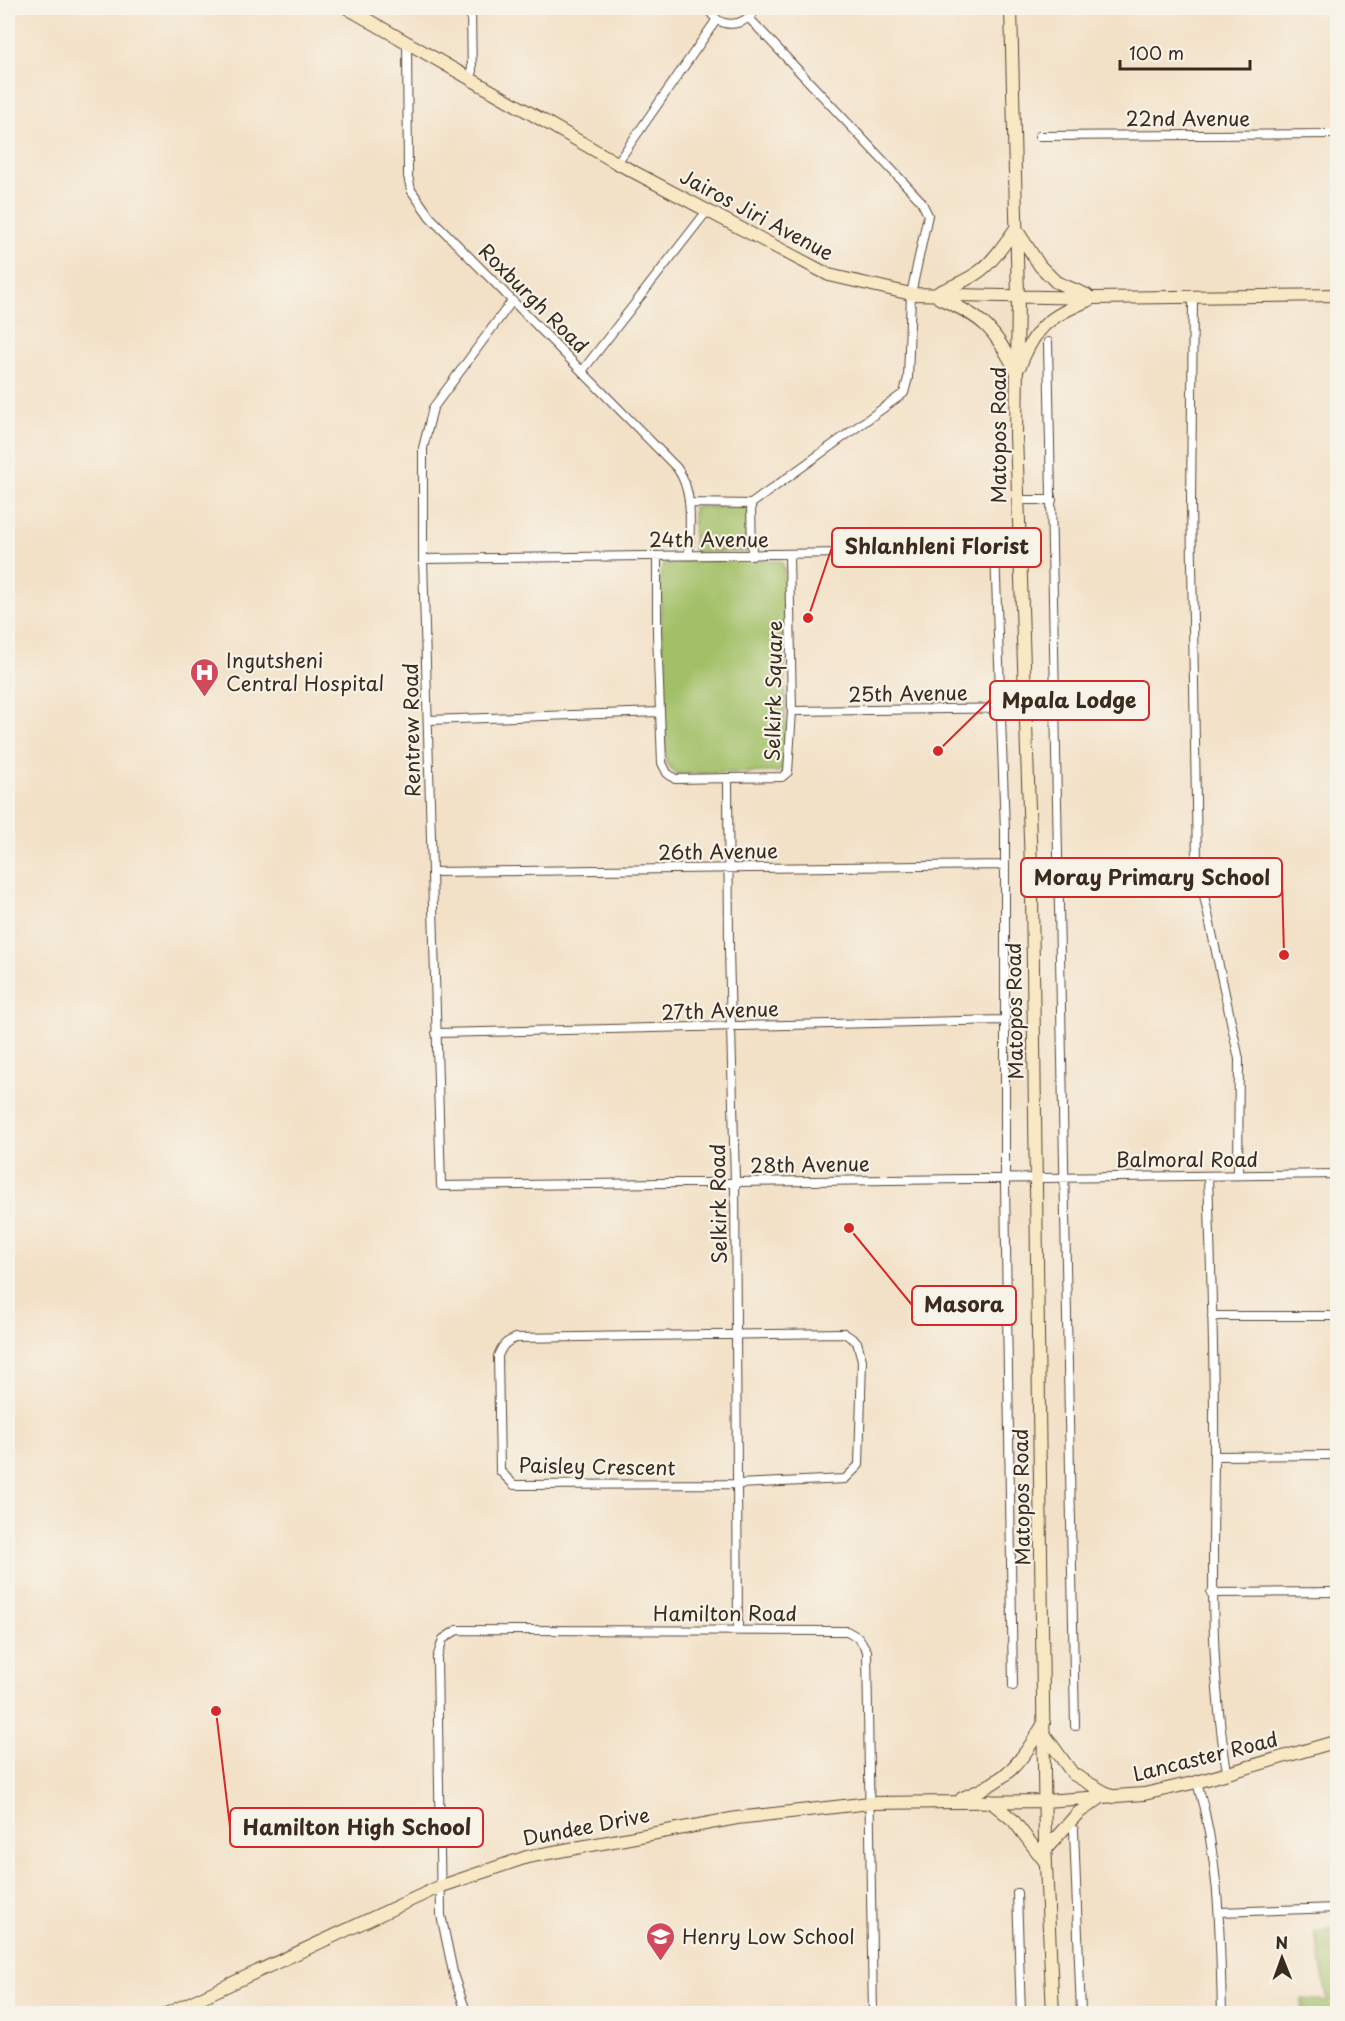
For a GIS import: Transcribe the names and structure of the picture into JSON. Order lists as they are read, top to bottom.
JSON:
{
  "streets": {
    "main road": [
      "Jairos Jiri Avenue",
      "Matopos Road",
      "Lancaster Road",
      "Dundee Drive"
    ],
    "street": [
      "22nd Avenue",
      "Roxburgh Road",
      "24th Avenue",
      "Selkirk Square",
      "25th Avenue",
      "Rentrew Road",
      "26th Avenue",
      "27th Avenue",
      "Balmoral Road",
      "28th Avenue",
      "Selkirk Road",
      "Paisley Crescent",
      "Hamilton Road"
    ]
  },
  "crossings": [
    ["Jairos Jiri Avenue", "Roxburgh Road"],
    ["Jairos Jiri Avenue", "Matopos Road"],
    ["Roxburgh Road", "24th Avenue"],
    ["Roxburgh Road", "Rentrew Road"],
    ["Matopos Road", "25th Avenue"],
    ["Matopos Road", "Balmoral Road"],
    ["Matopos Road", "28th Avenue"],
    ["Matopos Road", "Lancaster Road"],
    ["Matopos Road", "Dundee Drive"],
    ["24th Avenue", "Selkirk Square"],
    ["24th Avenue", "25th Avenue"],
    ["24th Avenue", "Rentrew Road"],
    ["Selkirk Square", "25th Avenue"],
    ["Selkirk Square", "Selkirk Road"],
    ["Rentrew Road", "26th Avenue"],
    ["Rentrew Road", "27th Avenue"],
    ["Rentrew Road", "28th Avenue"],
    ["26th Avenue", "Selkirk Road"],
    ["27th Avenue", "Selkirk Road"],
    ["Balmoral Road", "28th Avenue"],
    ["28th Avenue", "Selkirk Road"],
    ["Selkirk Road", "Paisley Crescent"],
    ["Selkirk Road", "Hamilton Road"],
    ["Hamilton Road", "Dundee Drive"],
    ["Lancaster Road", "Dundee Drive"]
  ],
  "places": {
    "other": [
      "Shlanhleni Florist",
      "Mpala Lodge",
      "Moray Primary School",
      "Masora",
      "Hamilton High School"
    ],
    "hospital": ["Ingutsheni Central Hospital"],
    "school or university": ["Henry Low School"]
  },
  "scale_bar": "100 m",
  "north": "top"
}
